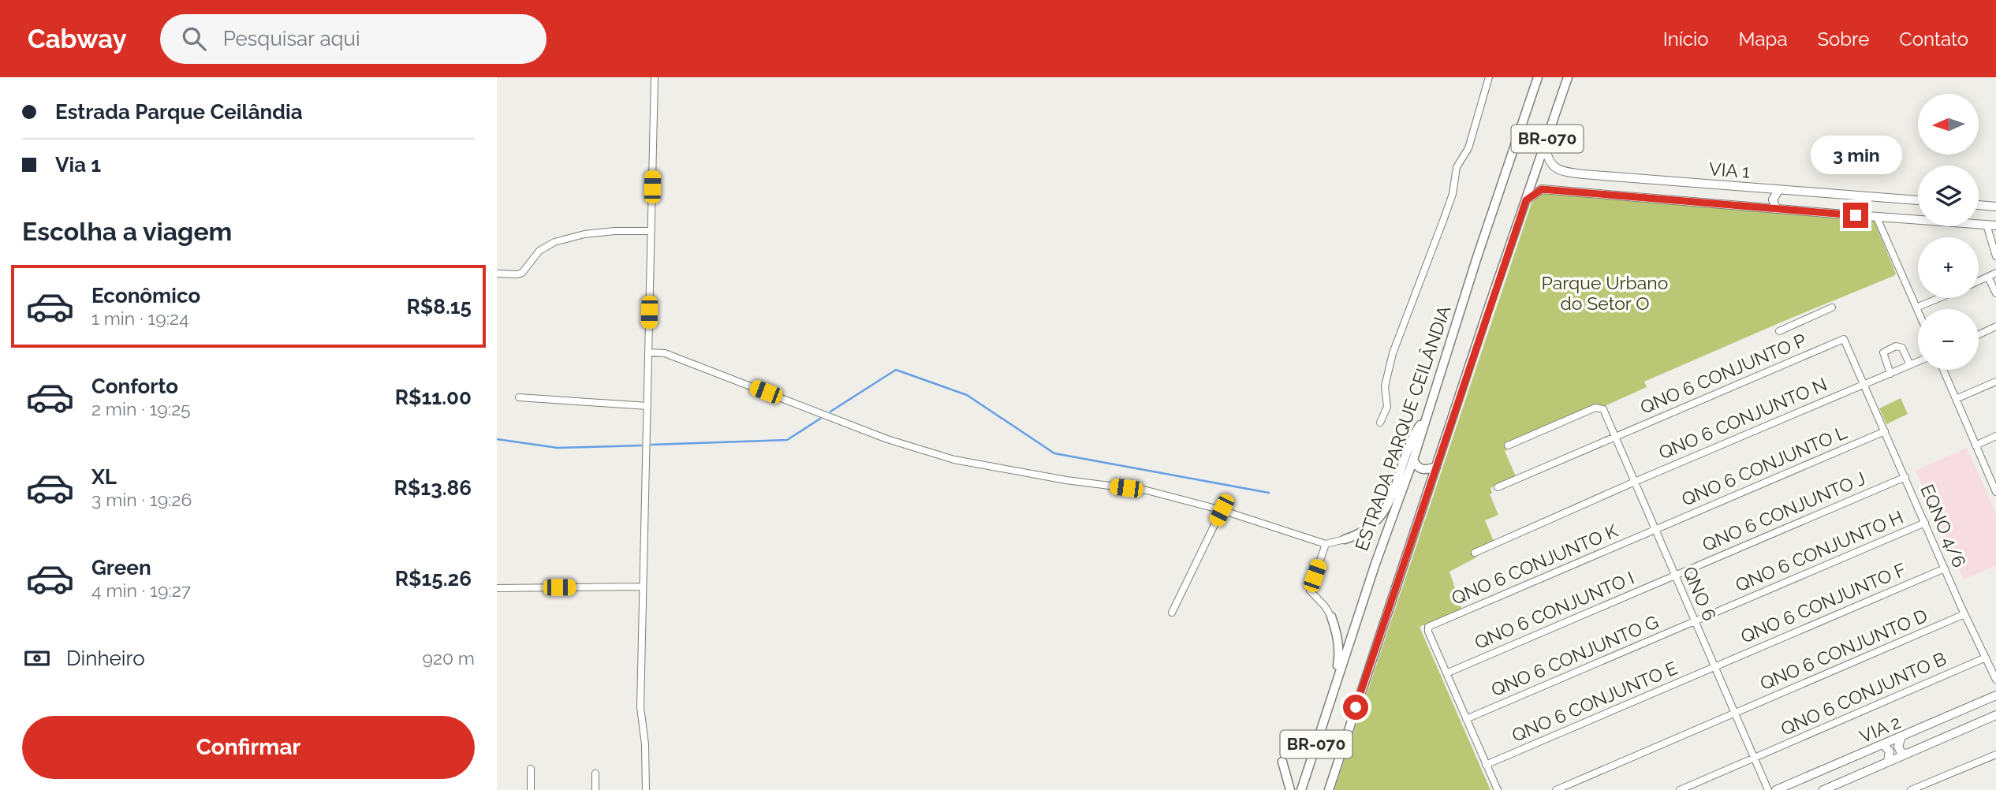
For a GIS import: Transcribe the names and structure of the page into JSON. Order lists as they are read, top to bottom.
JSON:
{
  "streets": {
    "highway": ["BR-070", "ESTRADA PARQUE CEILÂNDIA"],
    "main road": ["VIA 1", "VIA 2"],
    "street": [
      "QNO 6 CONJUNTO P",
      "QNO 6 CONJUNTO N",
      "QNO 6 CONJUNTO L",
      "QNO 6 CONJUNTO J",
      "EQNO 4/6",
      "QNO 6 CONJUNTO H",
      "QNO 6 CONJUNTO K",
      "QNO 6",
      "QNO 6 CONJUNTO F",
      "QNO 6 CONJUNTO I",
      "QNO 6 CONJUNTO D",
      "QNO 6 CONJUNTO G",
      "QNO 6 CONJUNTO B",
      "QNO 6 CONJUNTO E"
    ]
  },
  "crossings": [
    ["BR-070", "VIA 1"],
    ["QNO 6 CONJUNTO P", "EQNO 4/6"],
    ["QNO 6 CONJUNTO P", "QNO 6"],
    ["QNO 6 CONJUNTO N", "EQNO 4/6"],
    ["QNO 6 CONJUNTO N", "QNO 6"],
    ["QNO 6 CONJUNTO L", "EQNO 4/6"],
    ["QNO 6 CONJUNTO L", "QNO 6 CONJUNTO K"],
    ["QNO 6 CONJUNTO L", "QNO 6"],
    ["QNO 6 CONJUNTO J", "EQNO 4/6"],
    ["QNO 6 CONJUNTO J", "QNO 6"],
    ["QNO 6 CONJUNTO J", "QNO 6 CONJUNTO I"],
    ["EQNO 4/6", "QNO 6 CONJUNTO H"],
    ["EQNO 4/6", "QNO 6 CONJUNTO F"],
    ["EQNO 4/6", "QNO 6 CONJUNTO D"],
    ["EQNO 4/6", "QNO 6 CONJUNTO B"],
    ["QNO 6 CONJUNTO H", "QNO 6"],
    ["QNO 6 CONJUNTO H", "QNO 6 CONJUNTO G"],
    ["QNO 6 CONJUNTO K", "QNO 6"],
    ["QNO 6 CONJUNTO K", "QNO 6 CONJUNTO I"],
    ["QNO 6", "QNO 6 CONJUNTO F"],
    ["QNO 6", "QNO 6 CONJUNTO I"],
    ["QNO 6", "QNO 6 CONJUNTO D"],
    ["QNO 6", "QNO 6 CONJUNTO G"],
    ["QNO 6", "QNO 6 CONJUNTO B"],
    ["QNO 6", "QNO 6 CONJUNTO E"],
    ["QNO 6 CONJUNTO F", "QNO 6 CONJUNTO E"]
  ],
  "parks": ["Parque Urbano do Setor O"],
  "north": "left",
  "page": {
    "header": "Cabway",
    "search": "Pesquisar aqui",
    "nav": [
      "Início",
      "Mapa",
      "Sobre",
      "Contato"
    ],
    "banner": ["Estrada Parque Ceilândia", "Via 1"],
    "map_buttons": ["+", "−"],
    "bubble": "3 min",
    "heading": "Escolha a viagem",
    "list": [
      {
        "name": "Econômico",
        "note": "1 min · 19:24",
        "value": "R$8.15"
      },
      {
        "name": "Conforto",
        "note": "2 min · 19:25",
        "value": "R$11.00"
      },
      {
        "name": "XL",
        "note": "3 min · 19:26",
        "value": "R$13.86"
      },
      {
        "name": "Green",
        "note": "4 min · 19:27",
        "value": "R$15.26"
      }
    ],
    "pay": ["Dinheiro", "920 m"],
    "buttons": "Confirmar"
  }
}
